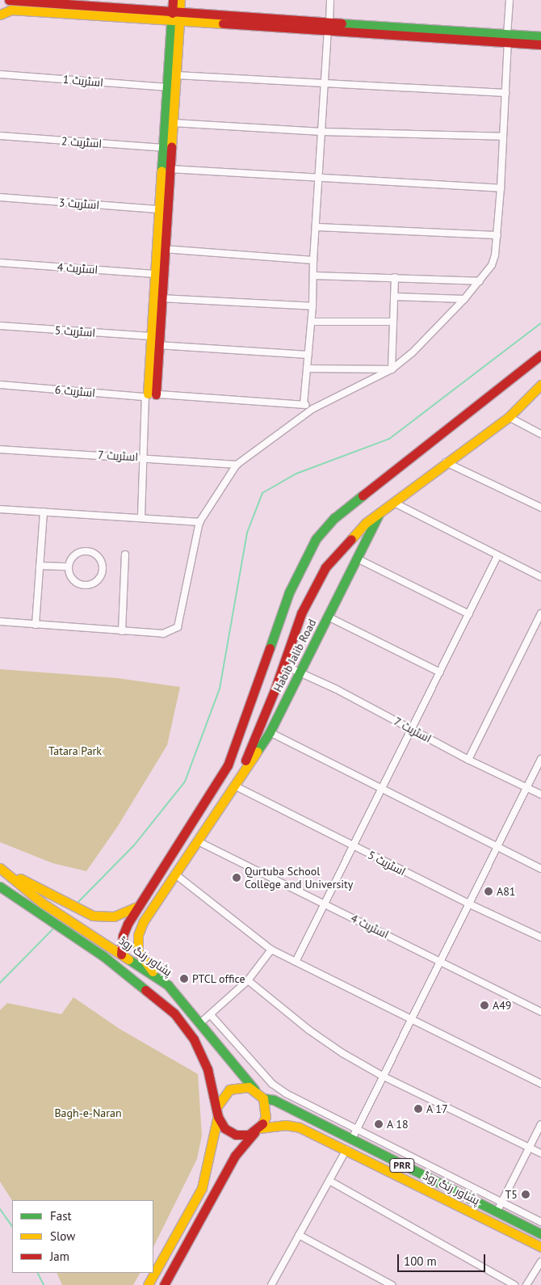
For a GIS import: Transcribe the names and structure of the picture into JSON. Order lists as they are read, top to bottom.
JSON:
{
  "streets": {
    "main road": ["Habib Jalib Road", "پشاور رنگ روڈ", "PRR"],
    "street": [
      "اسٹریٹ 1",
      "اسٹریٹ 2",
      "اسٹریٹ 3",
      "اسٹریٹ 4",
      "اسٹریٹ 5",
      "اسٹریٹ 6",
      "اسٹریٹ 7"
    ]
  },
  "crossings": [
    ["اسٹریٹ 4", "Habib Jalib Road"],
    ["اسٹریٹ 5", "Habib Jalib Road"],
    ["اسٹریٹ 7", "Habib Jalib Road"],
    ["Habib Jalib Road", "پشاور رنگ روڈ"]
  ],
  "parks": ["Tatara Park", "Bagh-e-Naran"],
  "places": [
    "Qurtuba School College and University",
    "A81",
    "PTCL office",
    "A49",
    "A 17",
    "A 18",
    "T5"
  ],
  "legend": ["Fast", "Slow", "Jam"],
  "scale_bar": "100 m"
}
